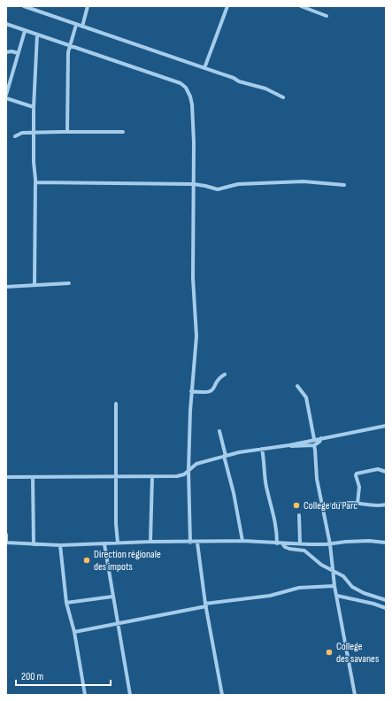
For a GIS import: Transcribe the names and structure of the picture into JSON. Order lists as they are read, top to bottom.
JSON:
{
  "places": ["College du Parc", "Direction régionale des impots", "College des savanes"],
  "scale_bar": "200 m"
}
